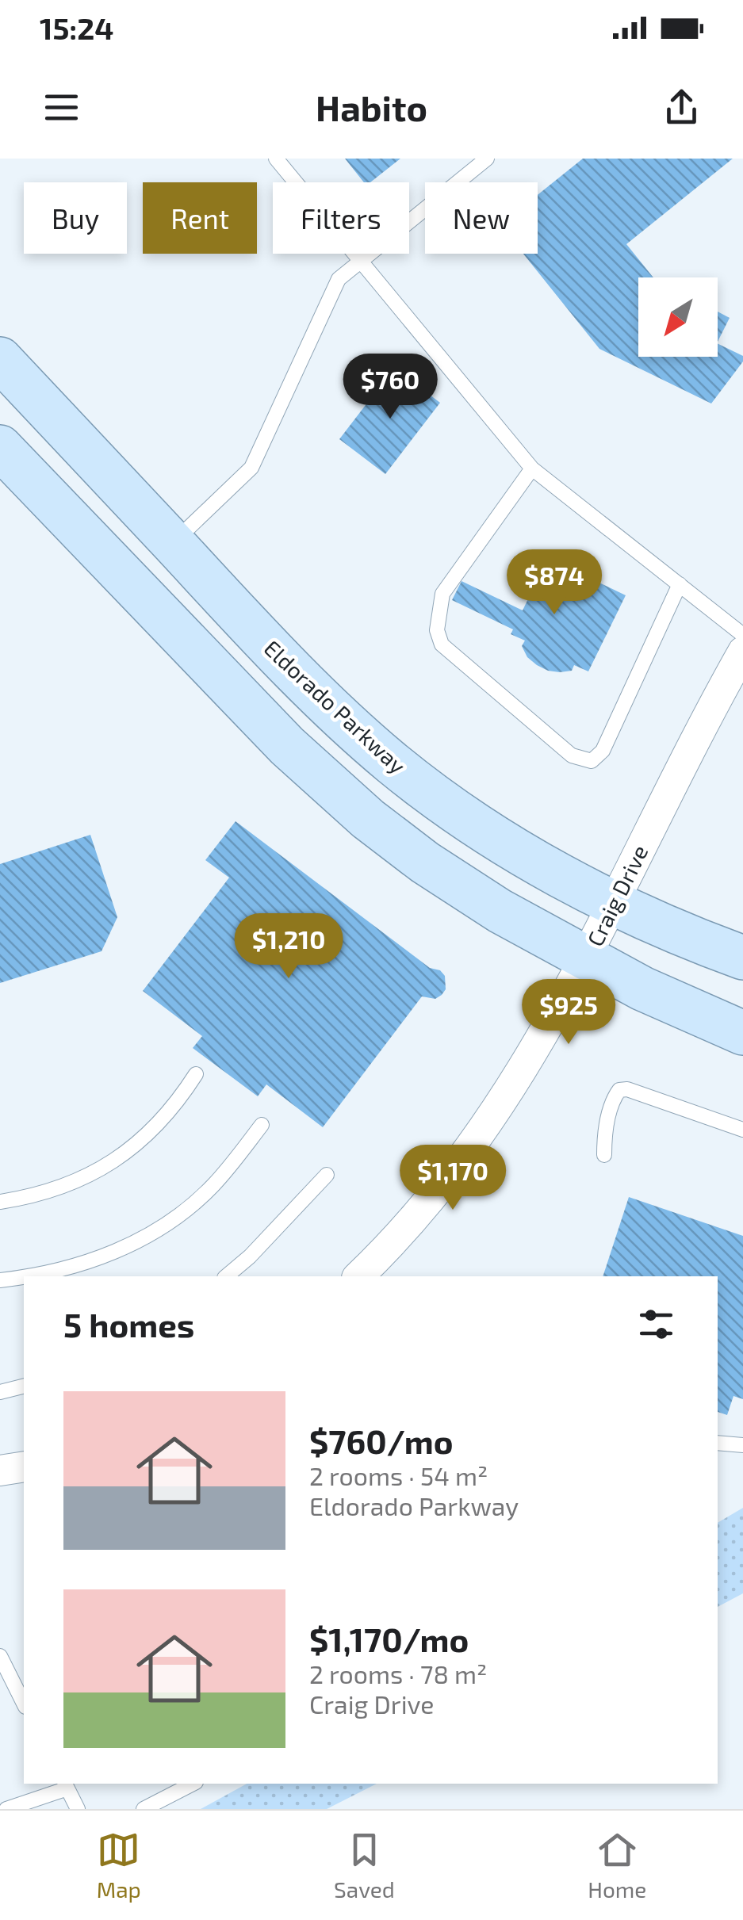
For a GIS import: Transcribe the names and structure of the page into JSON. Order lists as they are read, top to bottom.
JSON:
{
  "streets": {
    "main road": ["Eldorado Parkway"],
    "street": ["Craig Drive"]
  },
  "crossings": [
    ["Eldorado Parkway", "Craig Drive"]
  ],
  "north": "bottom left",
  "page": {
    "status": "15:24",
    "header": "Habito",
    "chip": [
      "Buy",
      "Rent",
      "Filters",
      "New"
    ],
    "price": [
      "$760",
      "$874",
      "$1,210",
      "$925",
      "$1,170"
    ],
    "heading": "5 homes",
    "list": [
      {
        "name": "$760/mo",
        "note": "2 rooms · 54 m² · Eldorado Parkway"
      },
      {
        "name": "$1,170/mo",
        "note": "2 rooms · 78 m² · Craig Drive"
      }
    ],
    "tabs": ["Map", "Saved", "Home"]
  }
}
